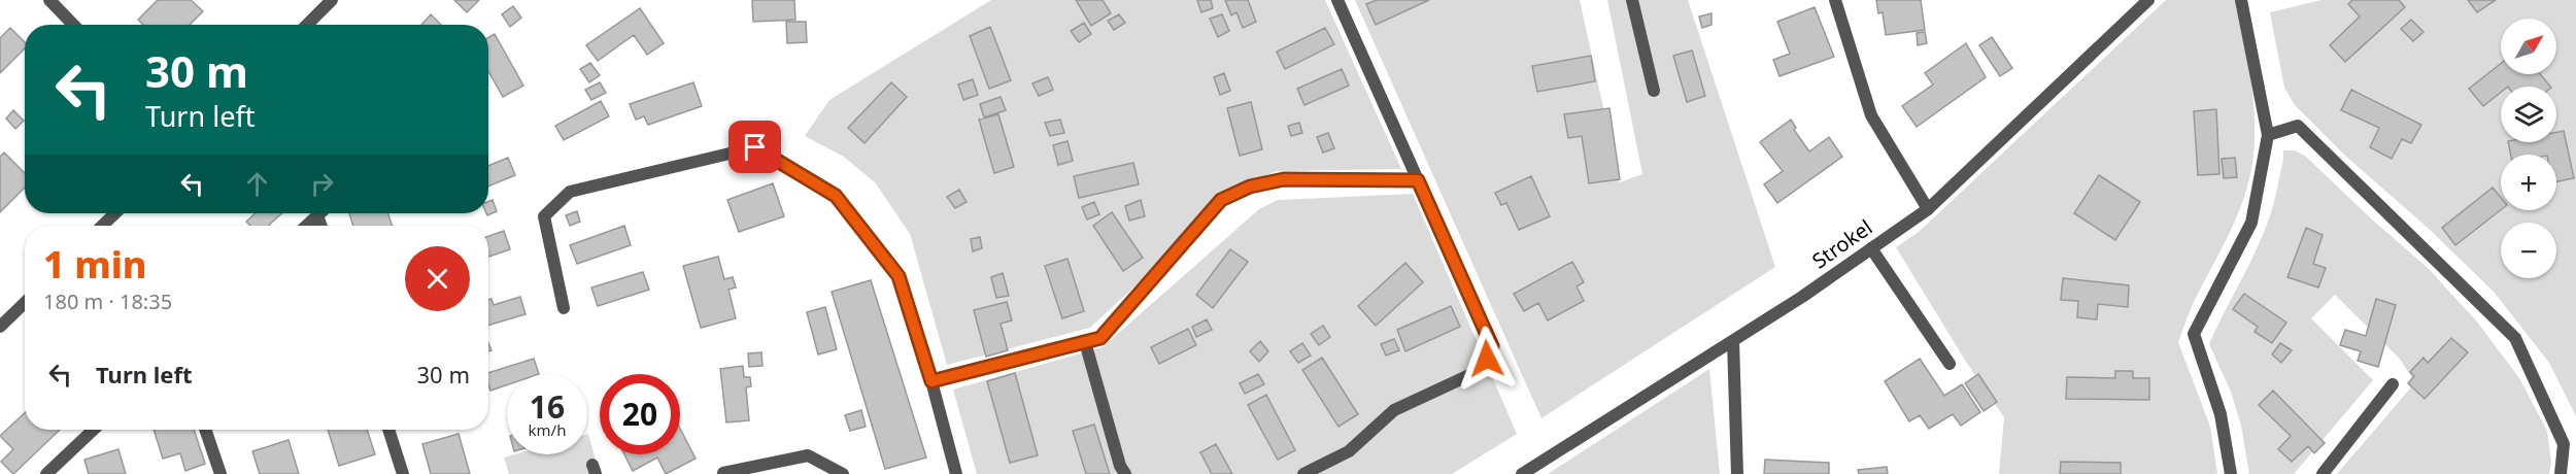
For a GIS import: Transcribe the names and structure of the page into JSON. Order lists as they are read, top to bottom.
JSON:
{
  "streets": {
    "street": ["Strokel"]
  },
  "north": "top right",
  "page": {
    "map_buttons": ["+", "−"],
    "turn": ["30 m", "Turn left"],
    "heading": ["1 min", "180 m · 18:35"],
    "list": [
      {
        "name": "Turn left",
        "value": "30 m"
      }
    ],
    "speed": "16 km/h",
    "limit": "20"
  }
}
